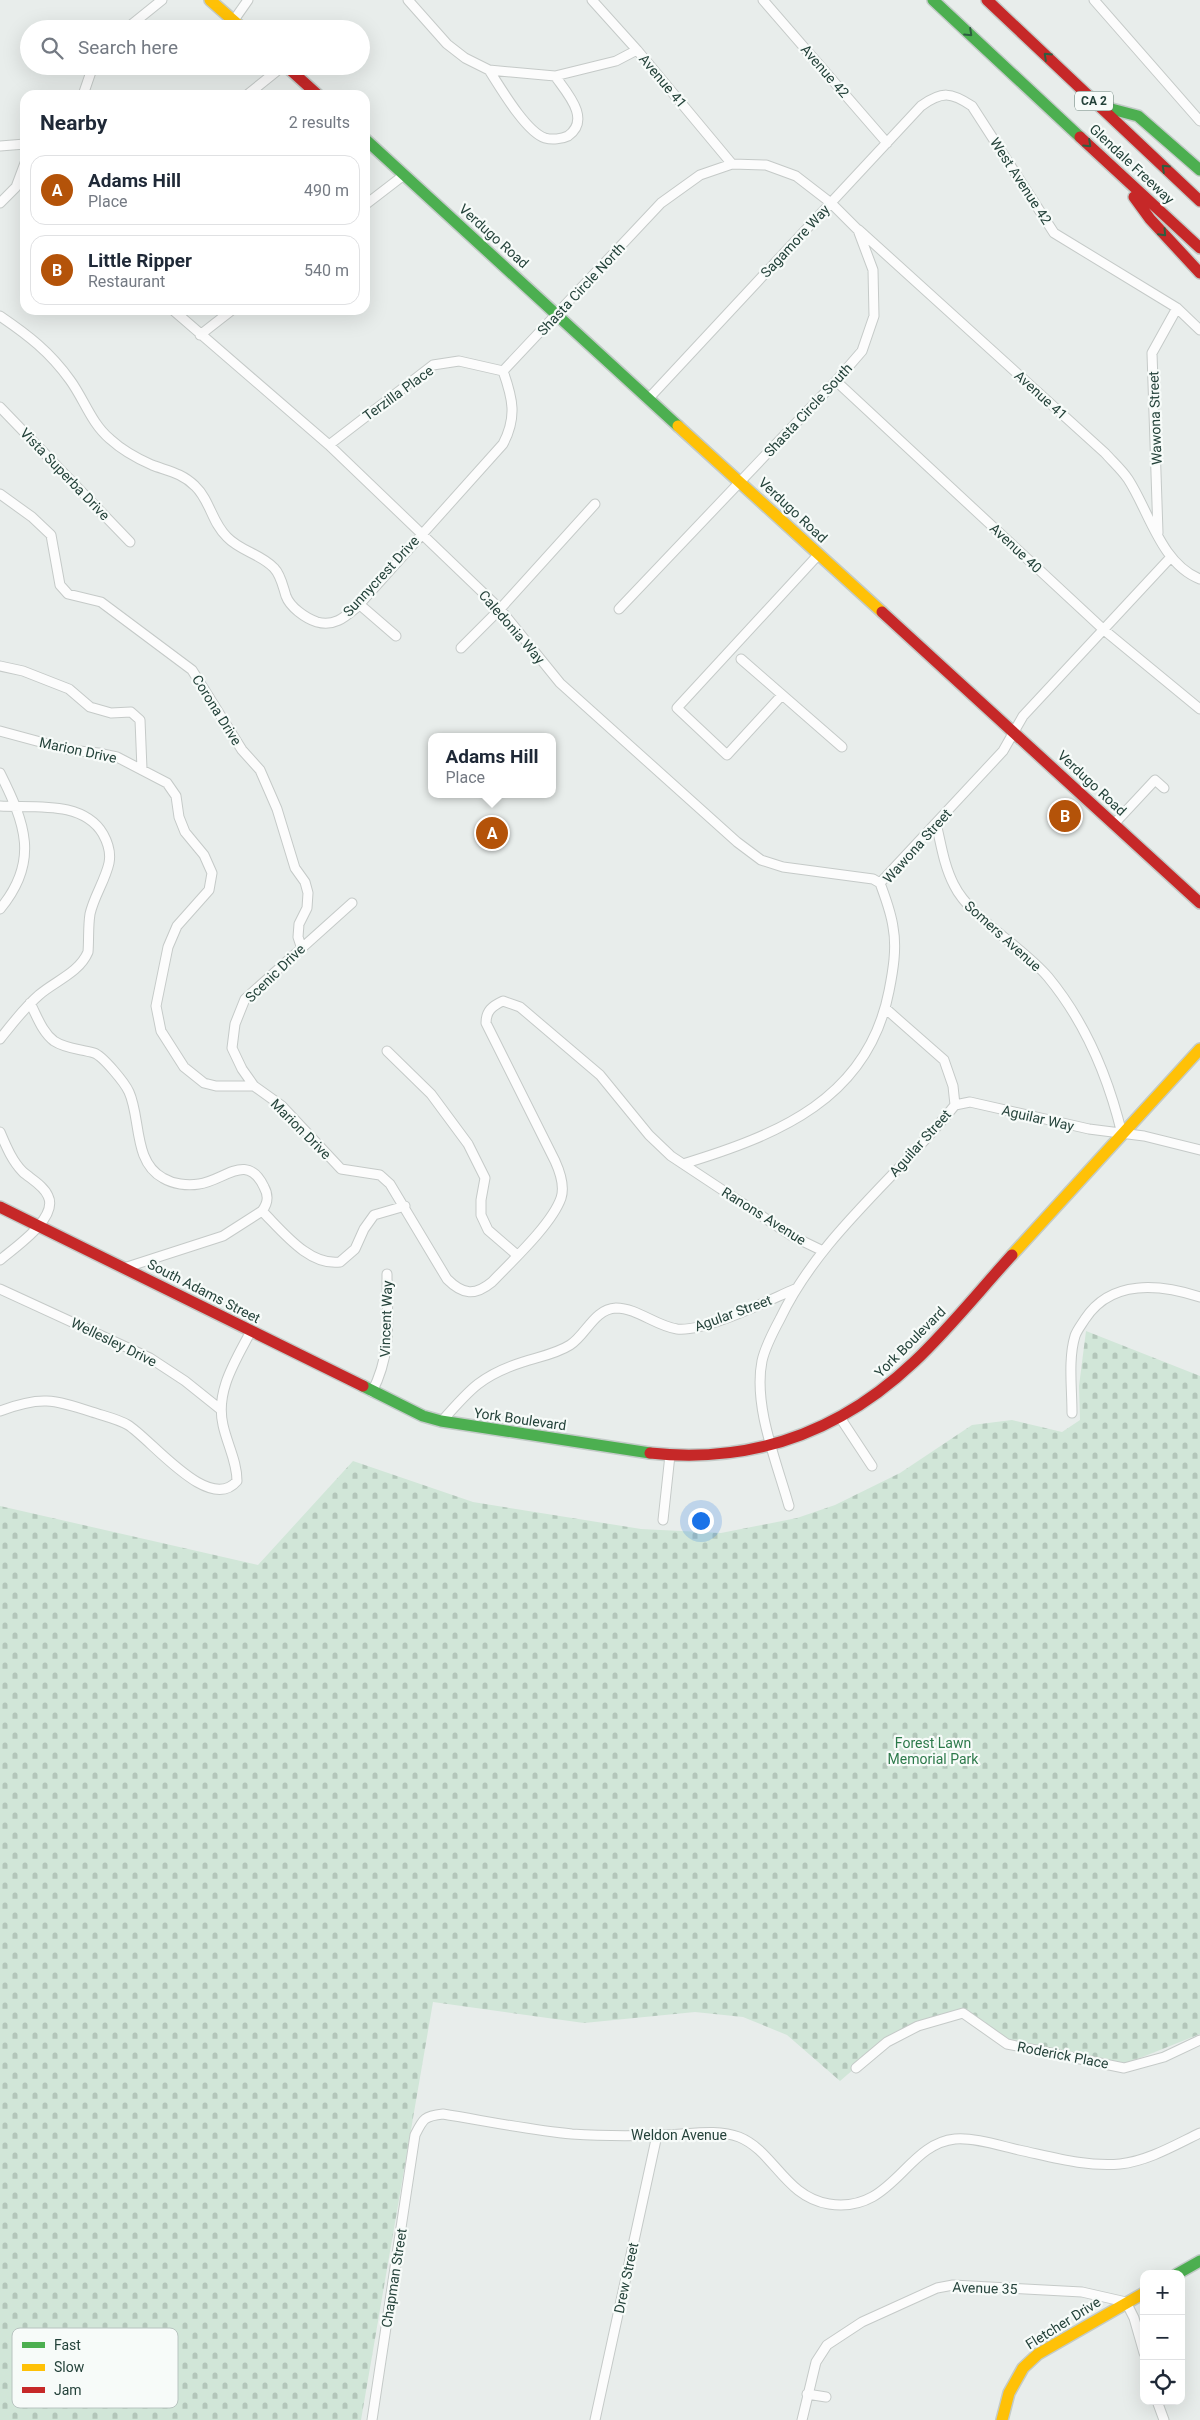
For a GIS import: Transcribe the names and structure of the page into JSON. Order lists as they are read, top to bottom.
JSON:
{
  "streets": {
    "main road": [
      "CA 2",
      "Glendale Freeway",
      "Verdugo Road",
      "South Adams Street",
      "York Boulevard",
      "Fletcher Drive"
    ],
    "street": [
      "Avenue 42",
      "Avenue 41",
      "West Avenue 42",
      "Sagamore Way",
      "Shasta Circle North",
      "Terzilla Place",
      "Shasta Circle South",
      "Wawona Street",
      "Vista Superba Drive",
      "Avenue 40",
      "Sunnycrest Drive",
      "Caledonia Way",
      "Corona Drive",
      "Marion Drive",
      "Somers Avenue",
      "Scenic Drive",
      "Aguilar Way",
      "Aguilar Street",
      "Ranons Avenue",
      "Agular Street",
      "Vincent Way",
      "Wellesley Drive",
      "Roderick Place",
      "Weldon Avenue",
      "Chapman Street",
      "Drew Street",
      "Avenue 35"
    ]
  },
  "crossings": [
    ["Avenue 42", "Sagamore Way"],
    ["Avenue 41", "Shasta Circle North"],
    ["Avenue 41", "Shasta Circle South"],
    ["Avenue 41", "Wawona Street"],
    ["West Avenue 42", "Sagamore Way"],
    ["West Avenue 42", "Wawona Street"],
    ["Verdugo Road", "Sagamore Way"],
    ["Verdugo Road", "Shasta Circle North"],
    ["Verdugo Road", "Shasta Circle South"],
    ["Verdugo Road", "Wawona Street"],
    ["Sagamore Way", "Shasta Circle North"],
    ["Sagamore Way", "Shasta Circle South"],
    ["Shasta Circle North", "Terzilla Place"],
    ["Shasta Circle North", "Shasta Circle South"],
    ["Terzilla Place", "Caledonia Way"],
    ["Shasta Circle South", "Avenue 40"],
    ["Wawona Street", "Avenue 40"],
    ["Wawona Street", "Caledonia Way"],
    ["Wawona Street", "Somers Avenue"],
    ["Wawona Street", "Aguilar Street"],
    ["Wawona Street", "Ranons Avenue"],
    ["Sunnycrest Drive", "Caledonia Way"],
    ["Corona Drive", "Scenic Drive"],
    ["Marion Drive", "Scenic Drive"],
    ["Marion Drive", "Ranons Avenue"],
    ["Somers Avenue", "Aguilar Way"],
    ["Somers Avenue", "York Boulevard"],
    ["Aguilar Way", "Aguilar Street"],
    ["Aguilar Way", "York Boulevard"],
    ["Aguilar Street", "Ranons Avenue"],
    ["Ranons Avenue", "Agular Street"],
    ["Ranons Avenue", "York Boulevard"],
    ["South Adams Street", "Vincent Way"],
    ["South Adams Street", "York Boulevard"],
    ["Agular Street", "York Boulevard"],
    ["Weldon Avenue", "Chapman Street"],
    ["Weldon Avenue", "Drew Street"],
    ["Avenue 35", "Fletcher Drive"]
  ],
  "parks": ["Forest Lawn Memorial Park"],
  "legend": ["Fast", "Slow", "Jam"],
  "page": {
    "search": "Search here",
    "heading": ["Nearby", "2 results"],
    "list": [
      {
        "mark": "A",
        "name": "Adams Hill",
        "note": "Place",
        "value": "490 m"
      },
      {
        "mark": "B",
        "name": "Little Ripper",
        "note": "Restaurant",
        "value": "540 m"
      }
    ],
    "popup": ["Adams Hill", "Place"],
    "pins": ["B", "A"],
    "map_buttons": ["+", "−"]
  }
}
